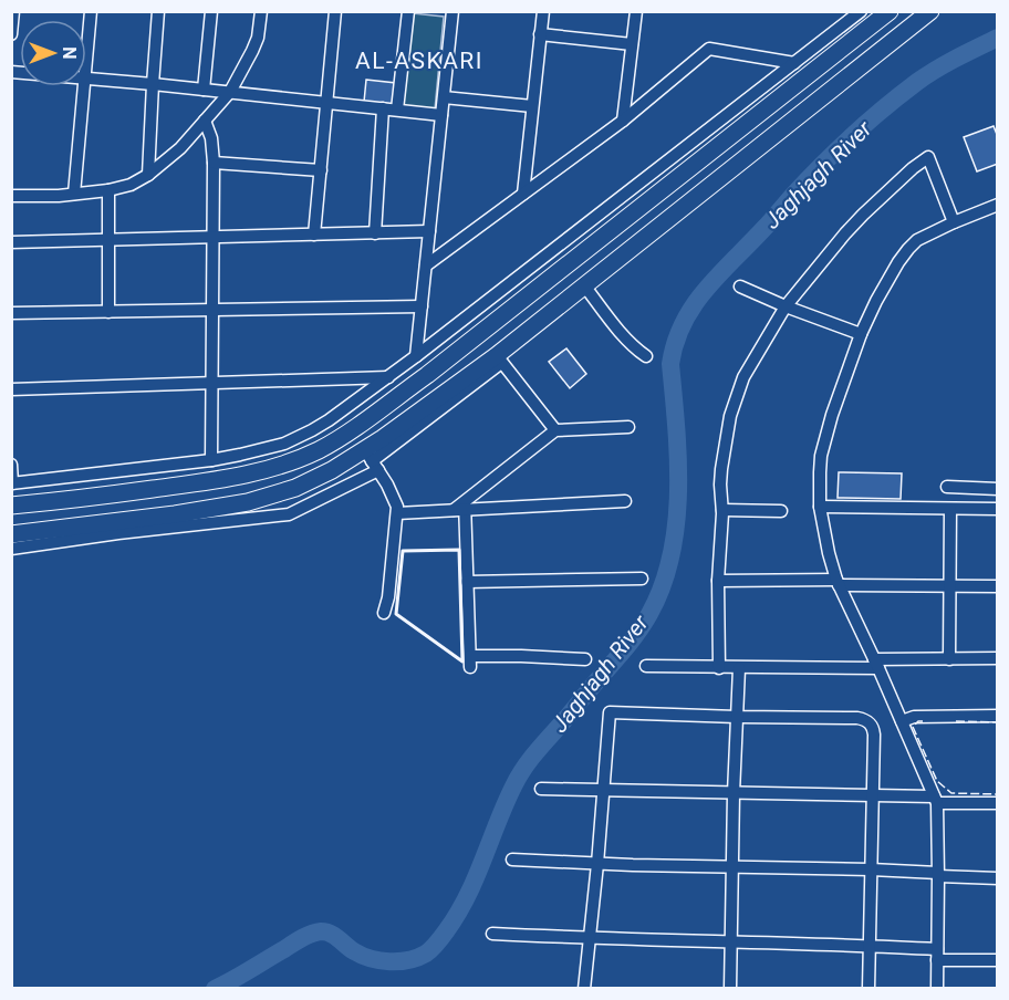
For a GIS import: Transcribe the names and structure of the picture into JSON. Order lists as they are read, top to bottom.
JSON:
{
  "districts": ["AL-ASKARI"],
  "water": ["Jaghjagh River"],
  "north": "right"
}
